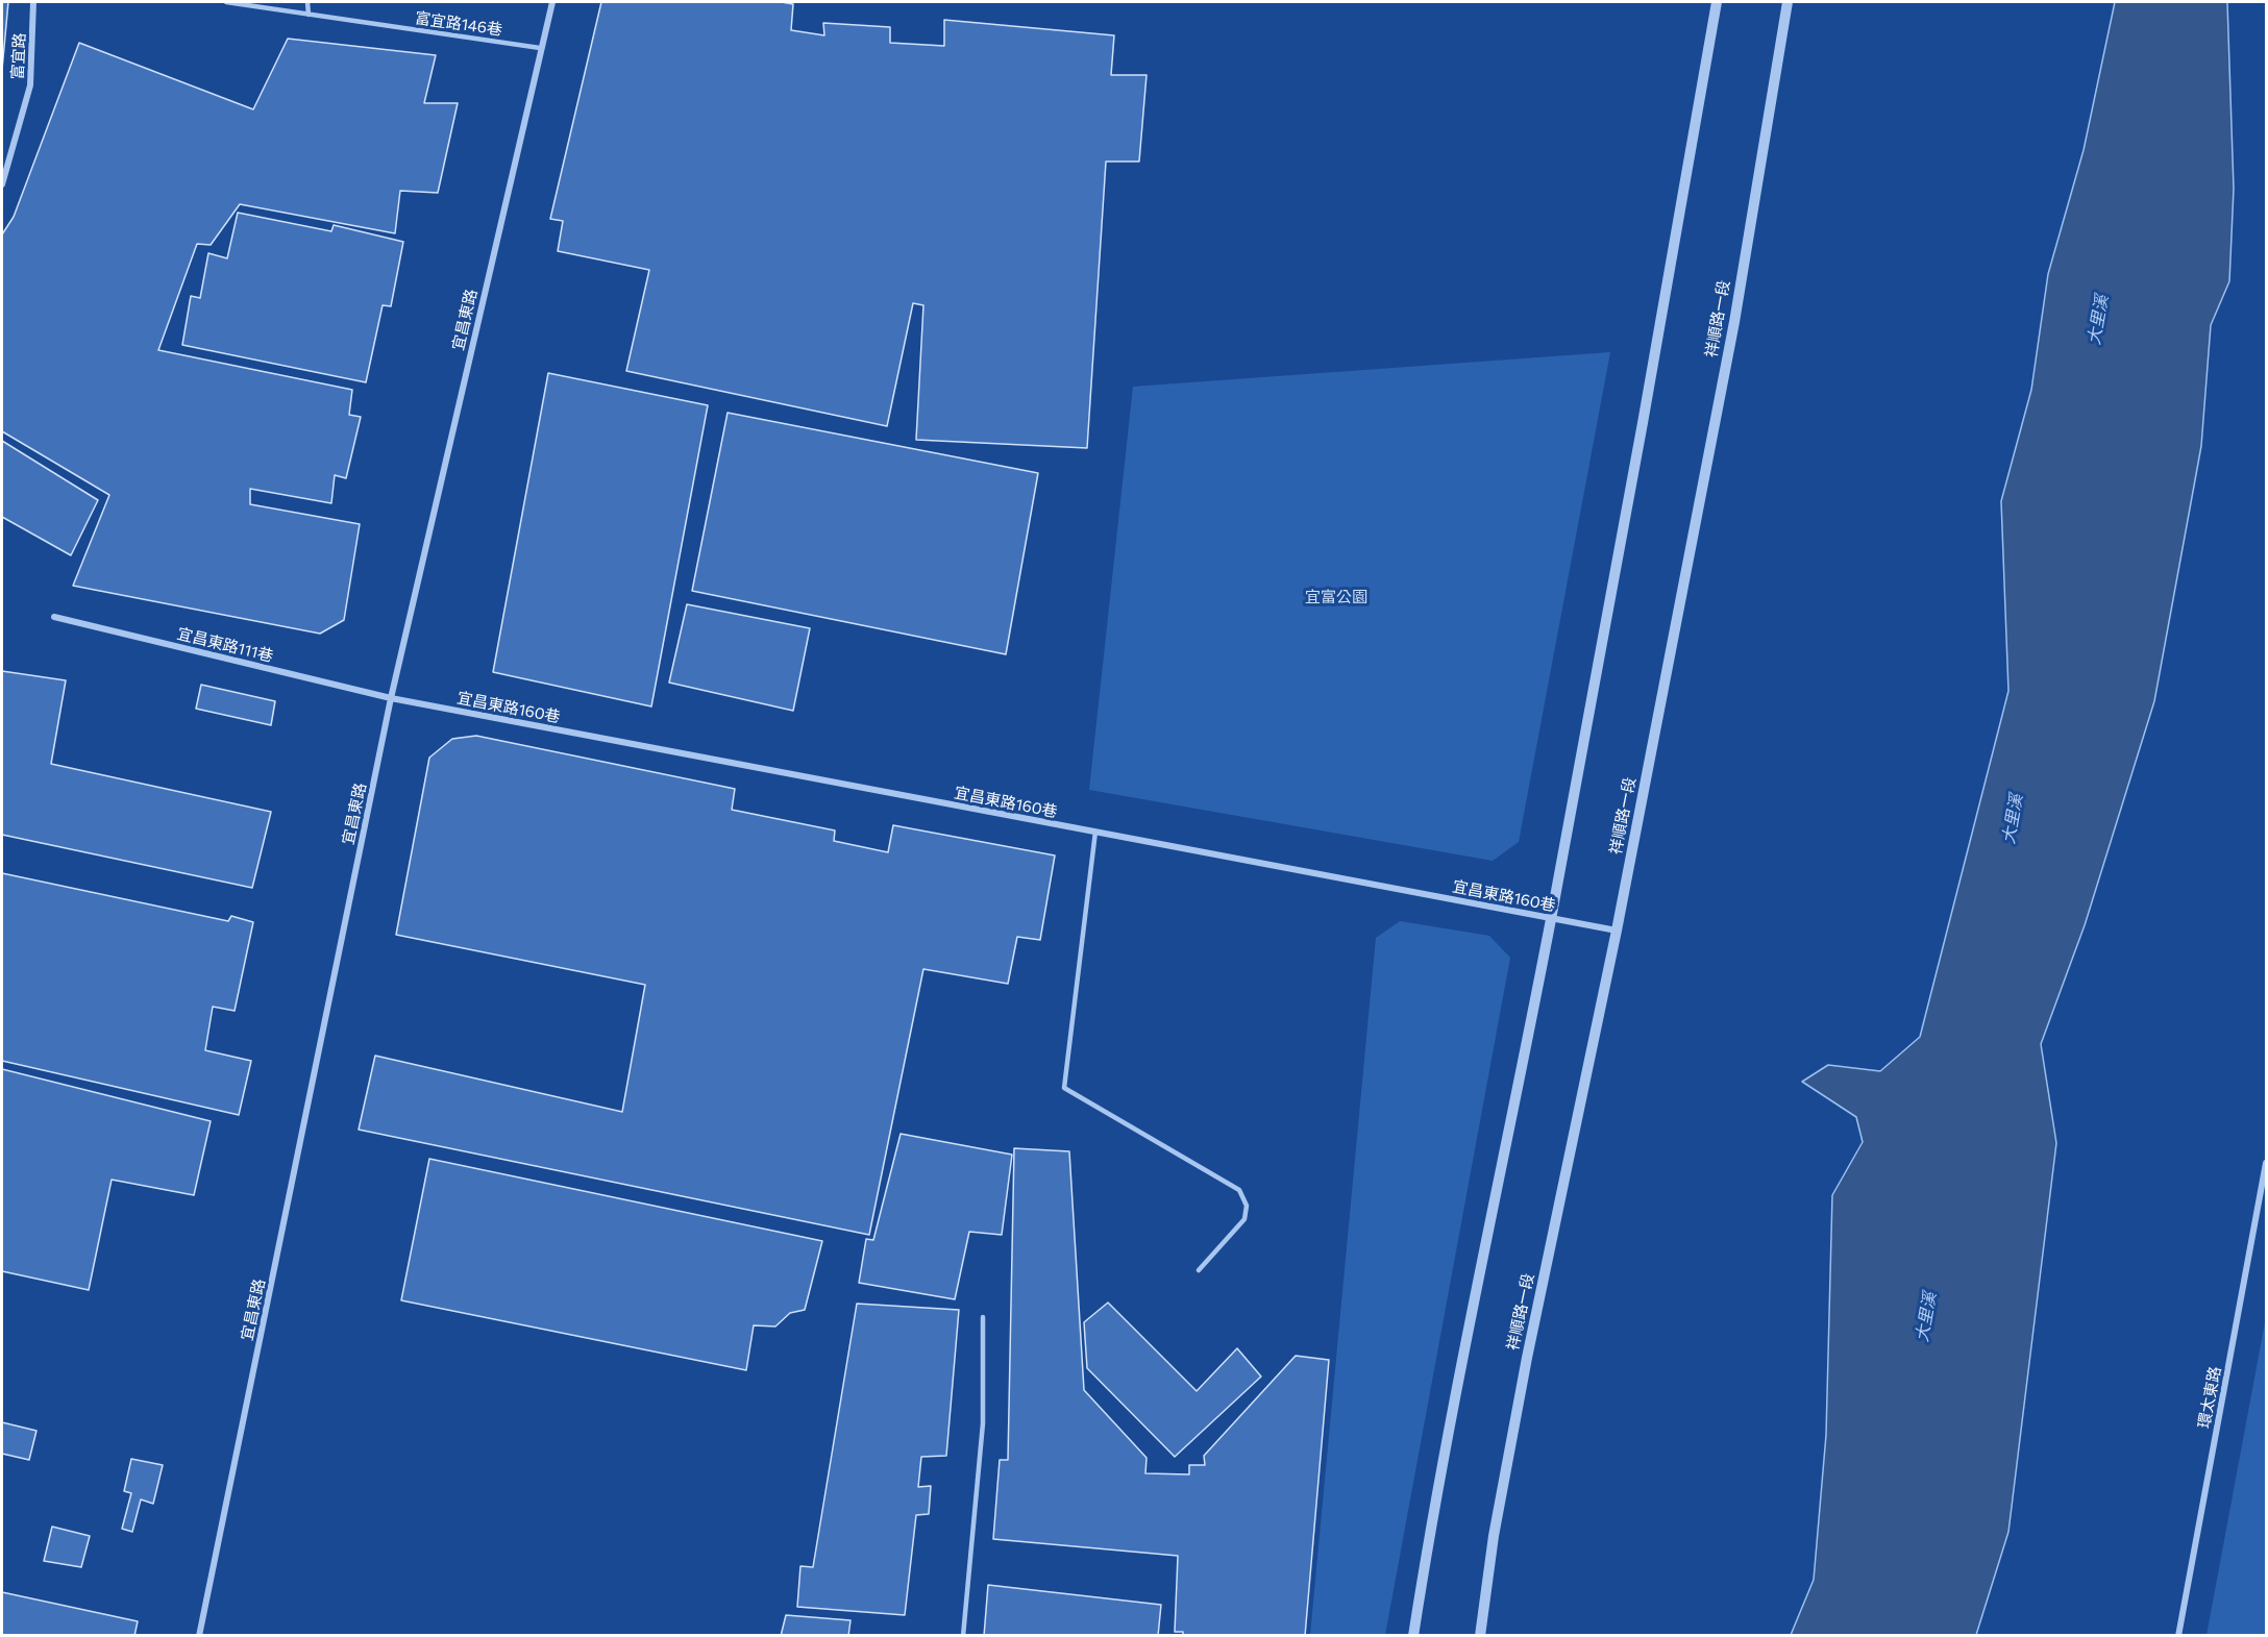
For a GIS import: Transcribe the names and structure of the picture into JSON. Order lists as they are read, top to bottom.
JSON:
{
  "streets": {
    "street": [
      "富宜路",
      "祥順路一段",
      "宜昌東路",
      "宜昌東路111巷",
      "宜昌東路160巷",
      "環太東路"
    ],
    "lane": ["富宜路146巷"]
  },
  "crossings": [
    ["富宜路146巷", "宜昌東路"],
    ["祥順路一段", "宜昌東路160巷"],
    ["宜昌東路", "宜昌東路111巷"],
    ["宜昌東路", "宜昌東路160巷"],
    ["宜昌東路111巷", "宜昌東路160巷"]
  ],
  "water": ["大里溪"],
  "parks": ["宜富公園"]
}
